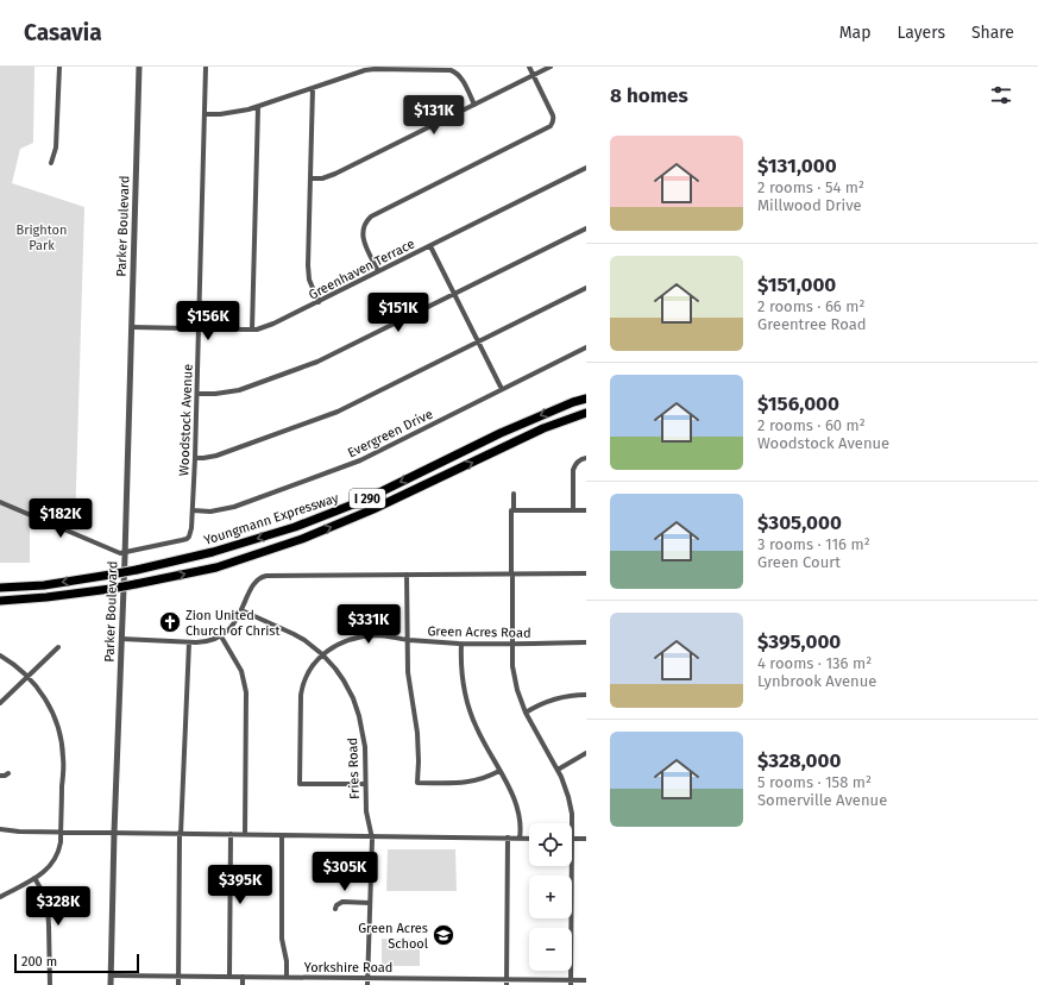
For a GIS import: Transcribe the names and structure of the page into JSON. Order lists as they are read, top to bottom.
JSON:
{
  "streets": {
    "highway": ["I 290", "Youngmann Expressway"],
    "street": [
      "Parker Boulevard",
      "Greenhaven Terrace",
      "Woodstock Avenue",
      "Evergreen Drive",
      "Green Acres Road",
      "Fries Road",
      "Yorkshire Road"
    ]
  },
  "crossings": [
    ["Parker Boulevard", "Greenhaven Terrace"],
    ["Parker Boulevard", "Woodstock Avenue"],
    ["Parker Boulevard", "Yorkshire Road"],
    ["Greenhaven Terrace", "Woodstock Avenue"],
    ["Woodstock Avenue", "Evergreen Drive"],
    ["Green Acres Road", "Fries Road"],
    ["Fries Road", "Yorkshire Road"]
  ],
  "parks": ["Brighton Park"],
  "places": {
    "church": ["Zion United Church of Christ"],
    "school or university": ["Green Acres School"]
  },
  "scale_bar": "200 m",
  "page": {
    "header": "Casavia",
    "nav": ["Map", "Layers", "Share"],
    "heading": "8 homes",
    "price": [
      "$131K",
      "$151K",
      "$156K",
      "$182K",
      "$331K",
      "$305K",
      "$395K",
      "$328K"
    ],
    "list": [
      {
        "name": "$131,000",
        "note": "2 rooms · 54 m² · Millwood Drive"
      },
      {
        "name": "$151,000",
        "note": "2 rooms · 66 m² · Greentree Road"
      },
      {
        "name": "$156,000",
        "note": "2 rooms · 60 m² · Woodstock Avenue"
      },
      {
        "name": "$305,000",
        "note": "3 rooms · 116 m² · Green Court"
      },
      {
        "name": "$395,000",
        "note": "4 rooms · 136 m² · Lynbrook Avenue"
      },
      {
        "name": "$328,000",
        "note": "5 rooms · 158 m² · Somerville Avenue"
      }
    ],
    "map_buttons": ["+", "−"],
    "scale": "200 m"
  }
}
